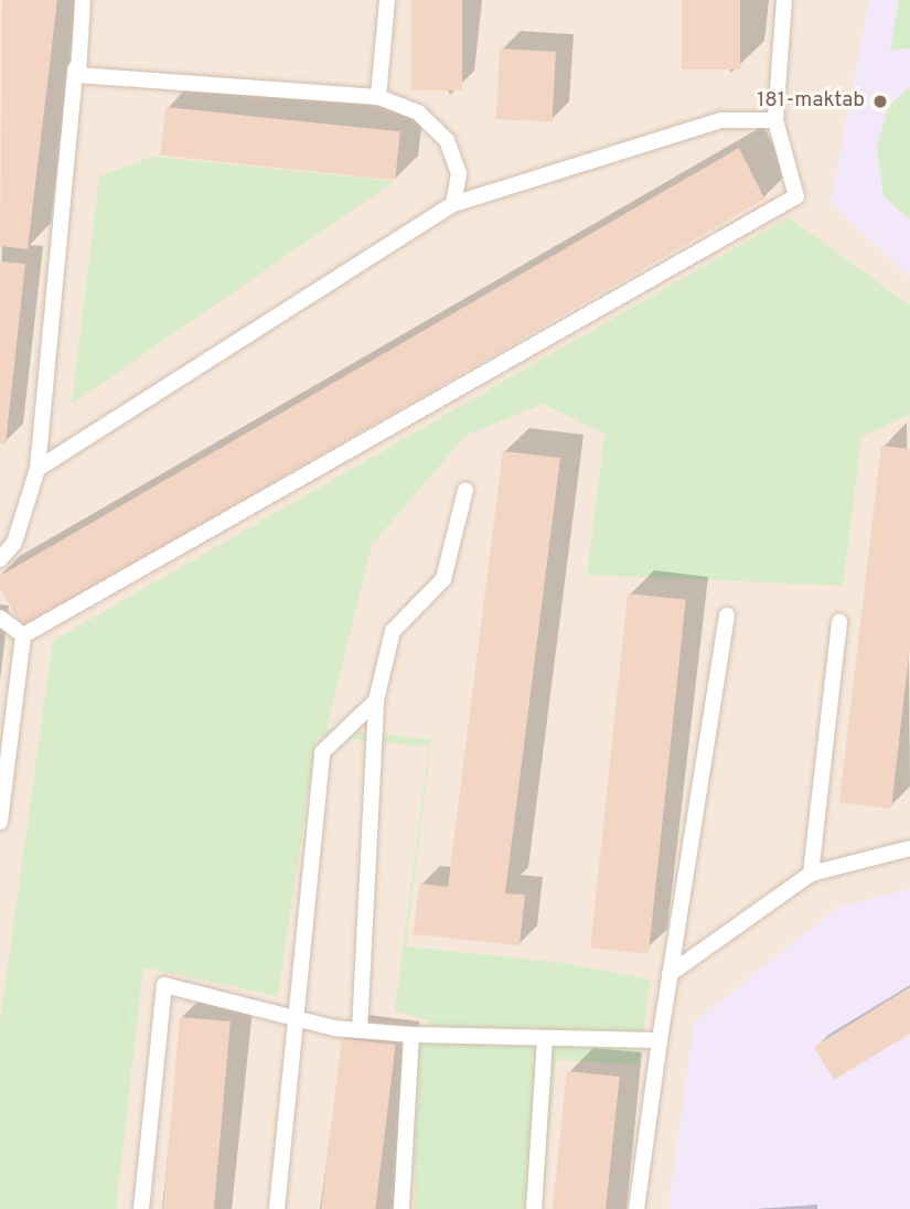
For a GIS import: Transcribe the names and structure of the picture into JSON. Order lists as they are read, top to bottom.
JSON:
{
  "places": ["181-maktab"]
}
